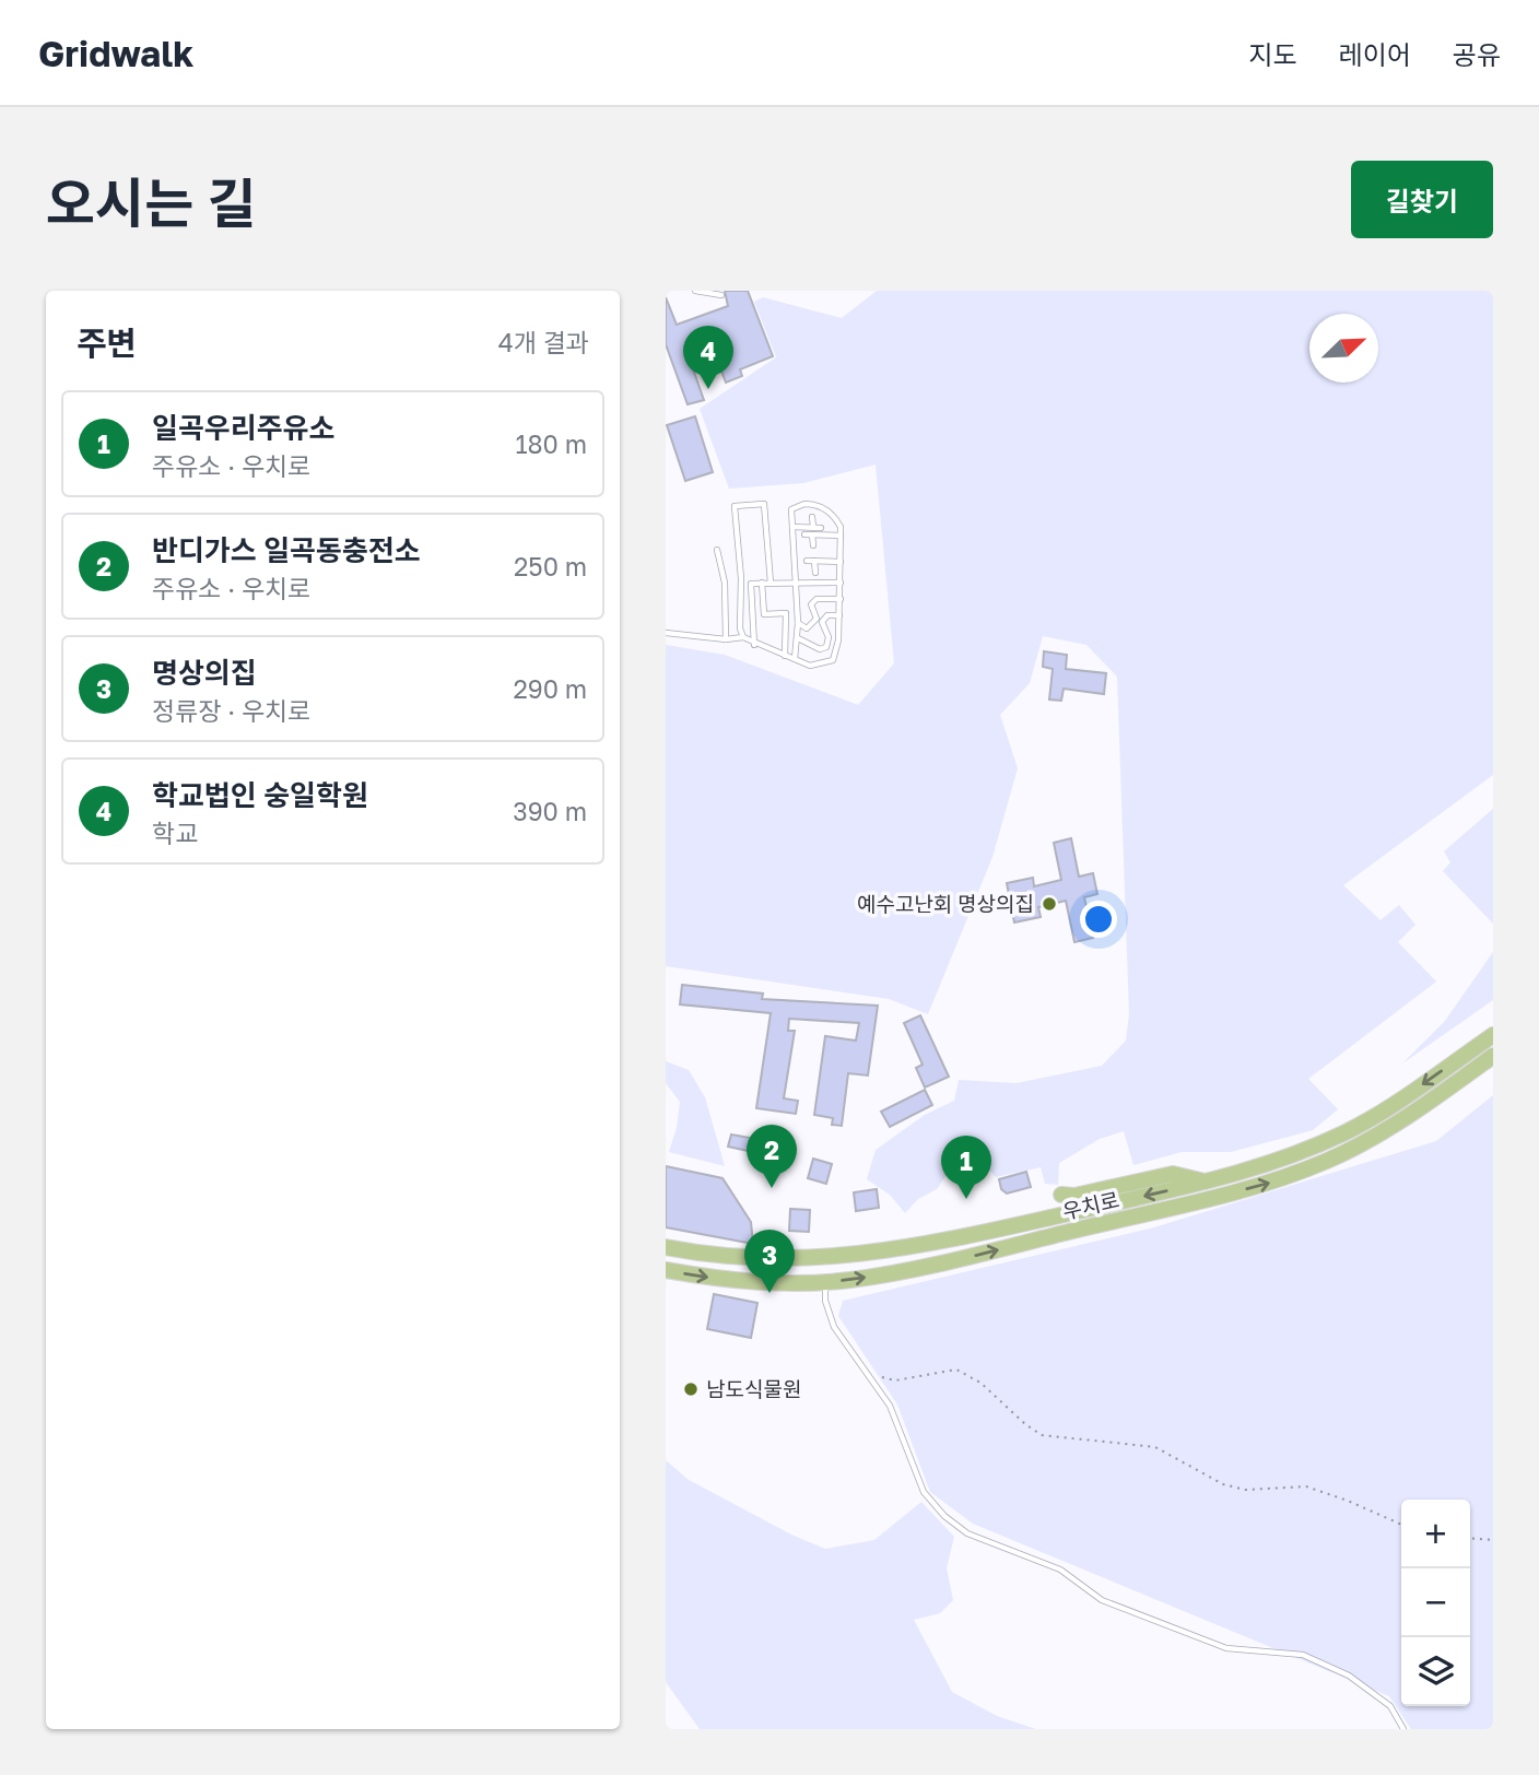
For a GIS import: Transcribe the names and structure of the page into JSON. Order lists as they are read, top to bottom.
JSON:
{
  "streets": {
    "main road": ["우치로"]
  },
  "places": ["예수고난회 명상의집", "남도식물원"],
  "north": "top right",
  "page": {
    "header": "Gridwalk",
    "nav": ["지도", "레이어", "공유"],
    "title": "오시는 길",
    "buttons": "길찾기",
    "heading": ["주변", "4개 결과"],
    "pins": [
      "4",
      "2",
      "1",
      "3"
    ],
    "list": [
      {
        "mark": "1",
        "name": "일곡우리주유소",
        "note": "주유소 · 우치로",
        "value": "180 m"
      },
      {
        "mark": "2",
        "name": "반디가스 일곡동충전소",
        "note": "주유소 · 우치로",
        "value": "250 m"
      },
      {
        "mark": "3",
        "name": "명상의집",
        "note": "정류장 · 우치로",
        "value": "290 m"
      },
      {
        "mark": "4",
        "name": "학교법인 숭일학원",
        "note": "학교",
        "value": "390 m"
      }
    ],
    "map_buttons": ["+", "−"]
  }
}
